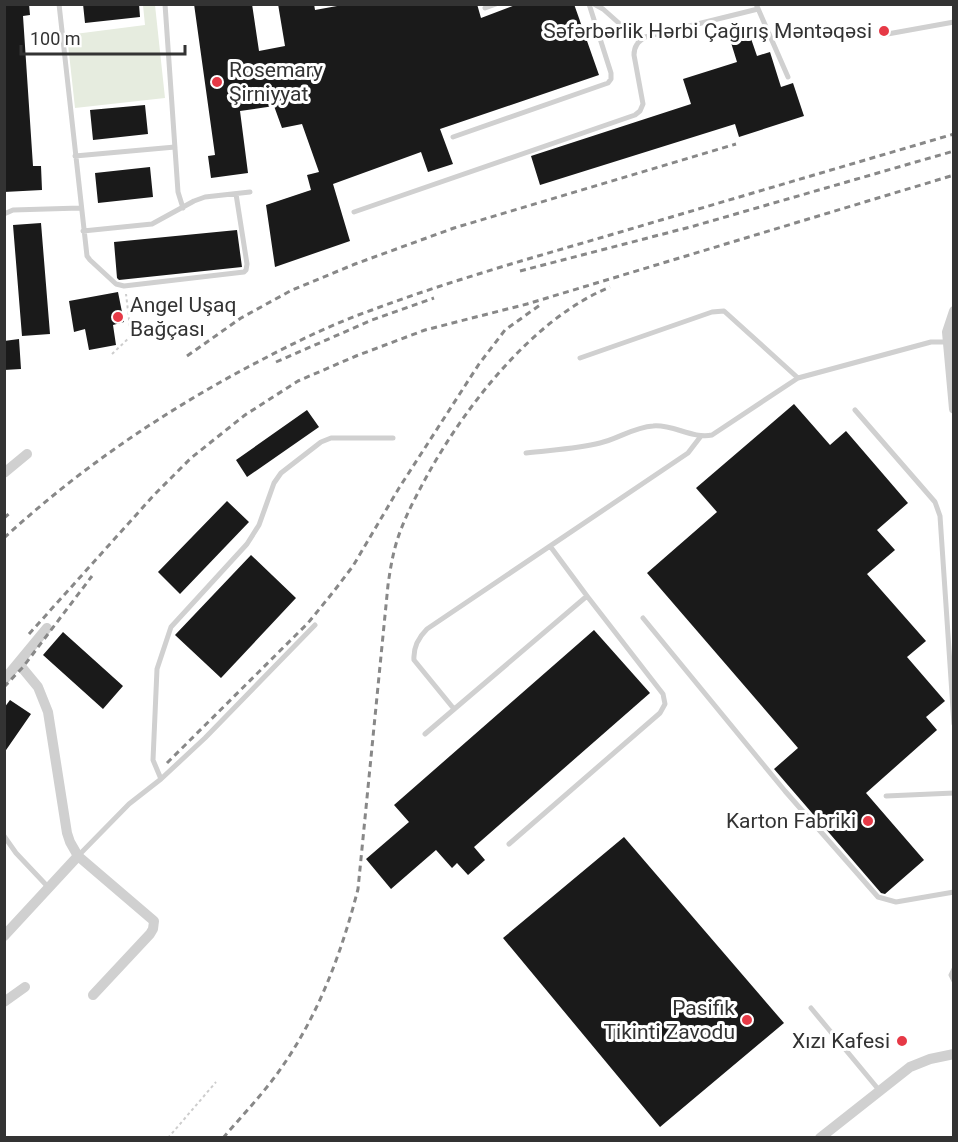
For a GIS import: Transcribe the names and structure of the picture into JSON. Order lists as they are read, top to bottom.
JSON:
{
  "places": [
    "Səfərbərlik Hərbi Çağırış Məntəqəsi",
    "Rosemary Şirniyyat",
    "Angel Uşaq Bağçası",
    "Karton Fabriki",
    "Pasifik Tikinti Zavodu",
    "Xızı Kafesi"
  ],
  "scale_bar": "100 m"
}
